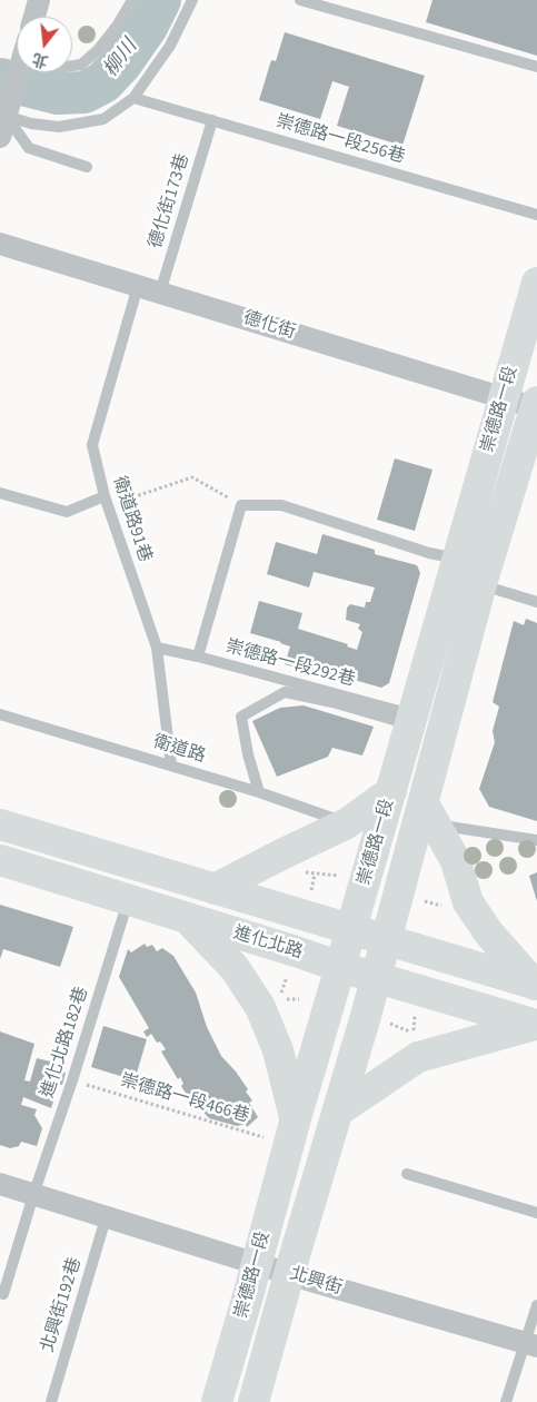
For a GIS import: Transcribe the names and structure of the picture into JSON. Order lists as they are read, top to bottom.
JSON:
{
  "streets": {
    "main road": ["崇德路一段", "進化北路"],
    "street": ["德化街", "北興街"],
    "lane": [
      "崇德路一段256巷",
      "德化街173巷",
      "衛道路91巷",
      "崇德路一段292巷",
      "衛道路",
      "進化北路182巷",
      "北興街192巷"
    ],
    "path": ["崇德路一段466巷"]
  },
  "crossings": [
    ["崇德路一段256巷", "德化街173巷"],
    ["德化街173巷", "德化街"],
    ["德化街", "崇德路一段"],
    ["德化街", "衛道路91巷"],
    ["崇德路一段", "崇德路一段292巷"],
    ["崇德路一段", "進化北路"],
    ["崇德路一段", "崇德路一段466巷"],
    ["崇德路一段", "北興街"],
    ["衛道路91巷", "崇德路一段292巷"],
    ["衛道路91巷", "衛道路"],
    ["進化北路", "進化北路182巷"],
    ["進化北路182巷", "崇德路一段466巷"],
    ["進化北路182巷", "北興街"],
    ["北興街", "北興街192巷"]
  ],
  "water": ["柳川"],
  "north": "bottom"
}
